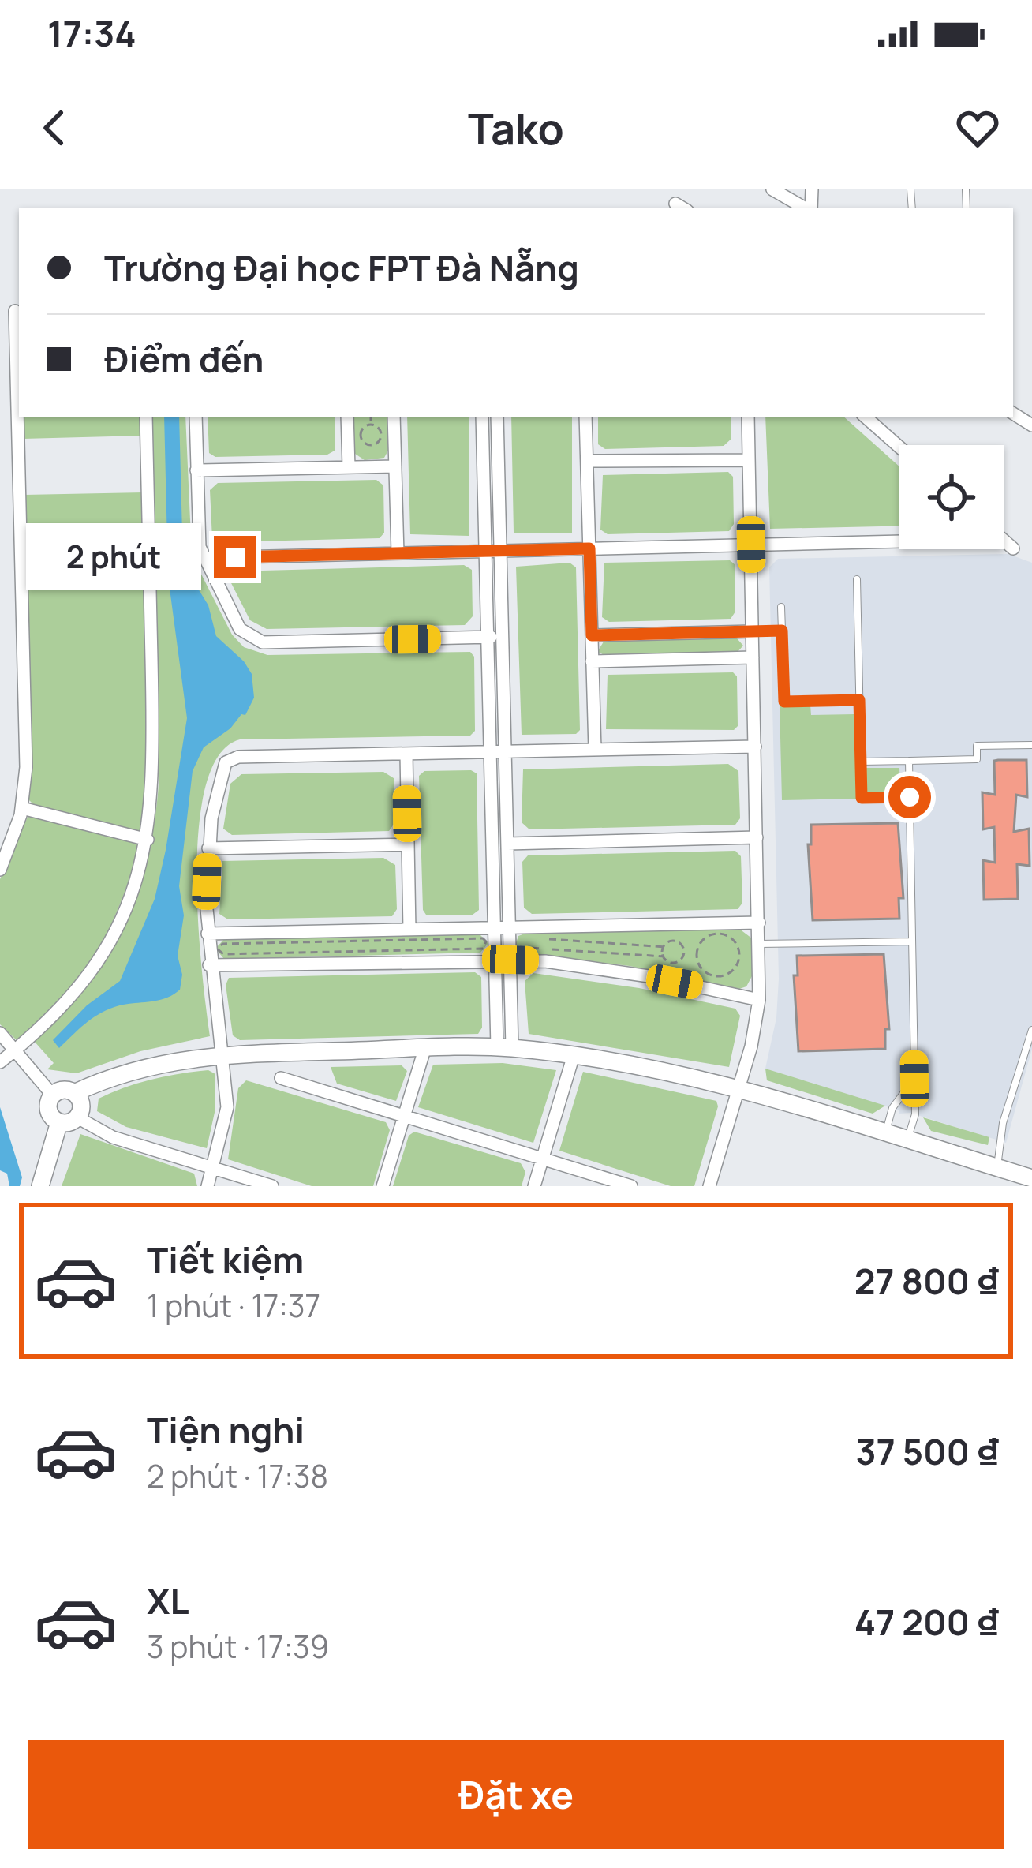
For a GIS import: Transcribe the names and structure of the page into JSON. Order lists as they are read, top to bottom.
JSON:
{
  "page": {
    "status": "17:34",
    "header": "Tako",
    "banner": ["Trường Đại học FPT Đà Nẵng", "Điểm đến"],
    "bubble": "2 phút",
    "list": [
      {
        "name": "Tiết kiệm",
        "note": "1 phút · 17:37",
        "value": "27 800 ₫"
      },
      {
        "name": "Tiện nghi",
        "note": "2 phút · 17:38",
        "value": "37 500 ₫"
      },
      {
        "name": "XL",
        "note": "3 phút · 17:39",
        "value": "47 200 ₫"
      }
    ],
    "buttons": "Đặt xe"
  }
}
